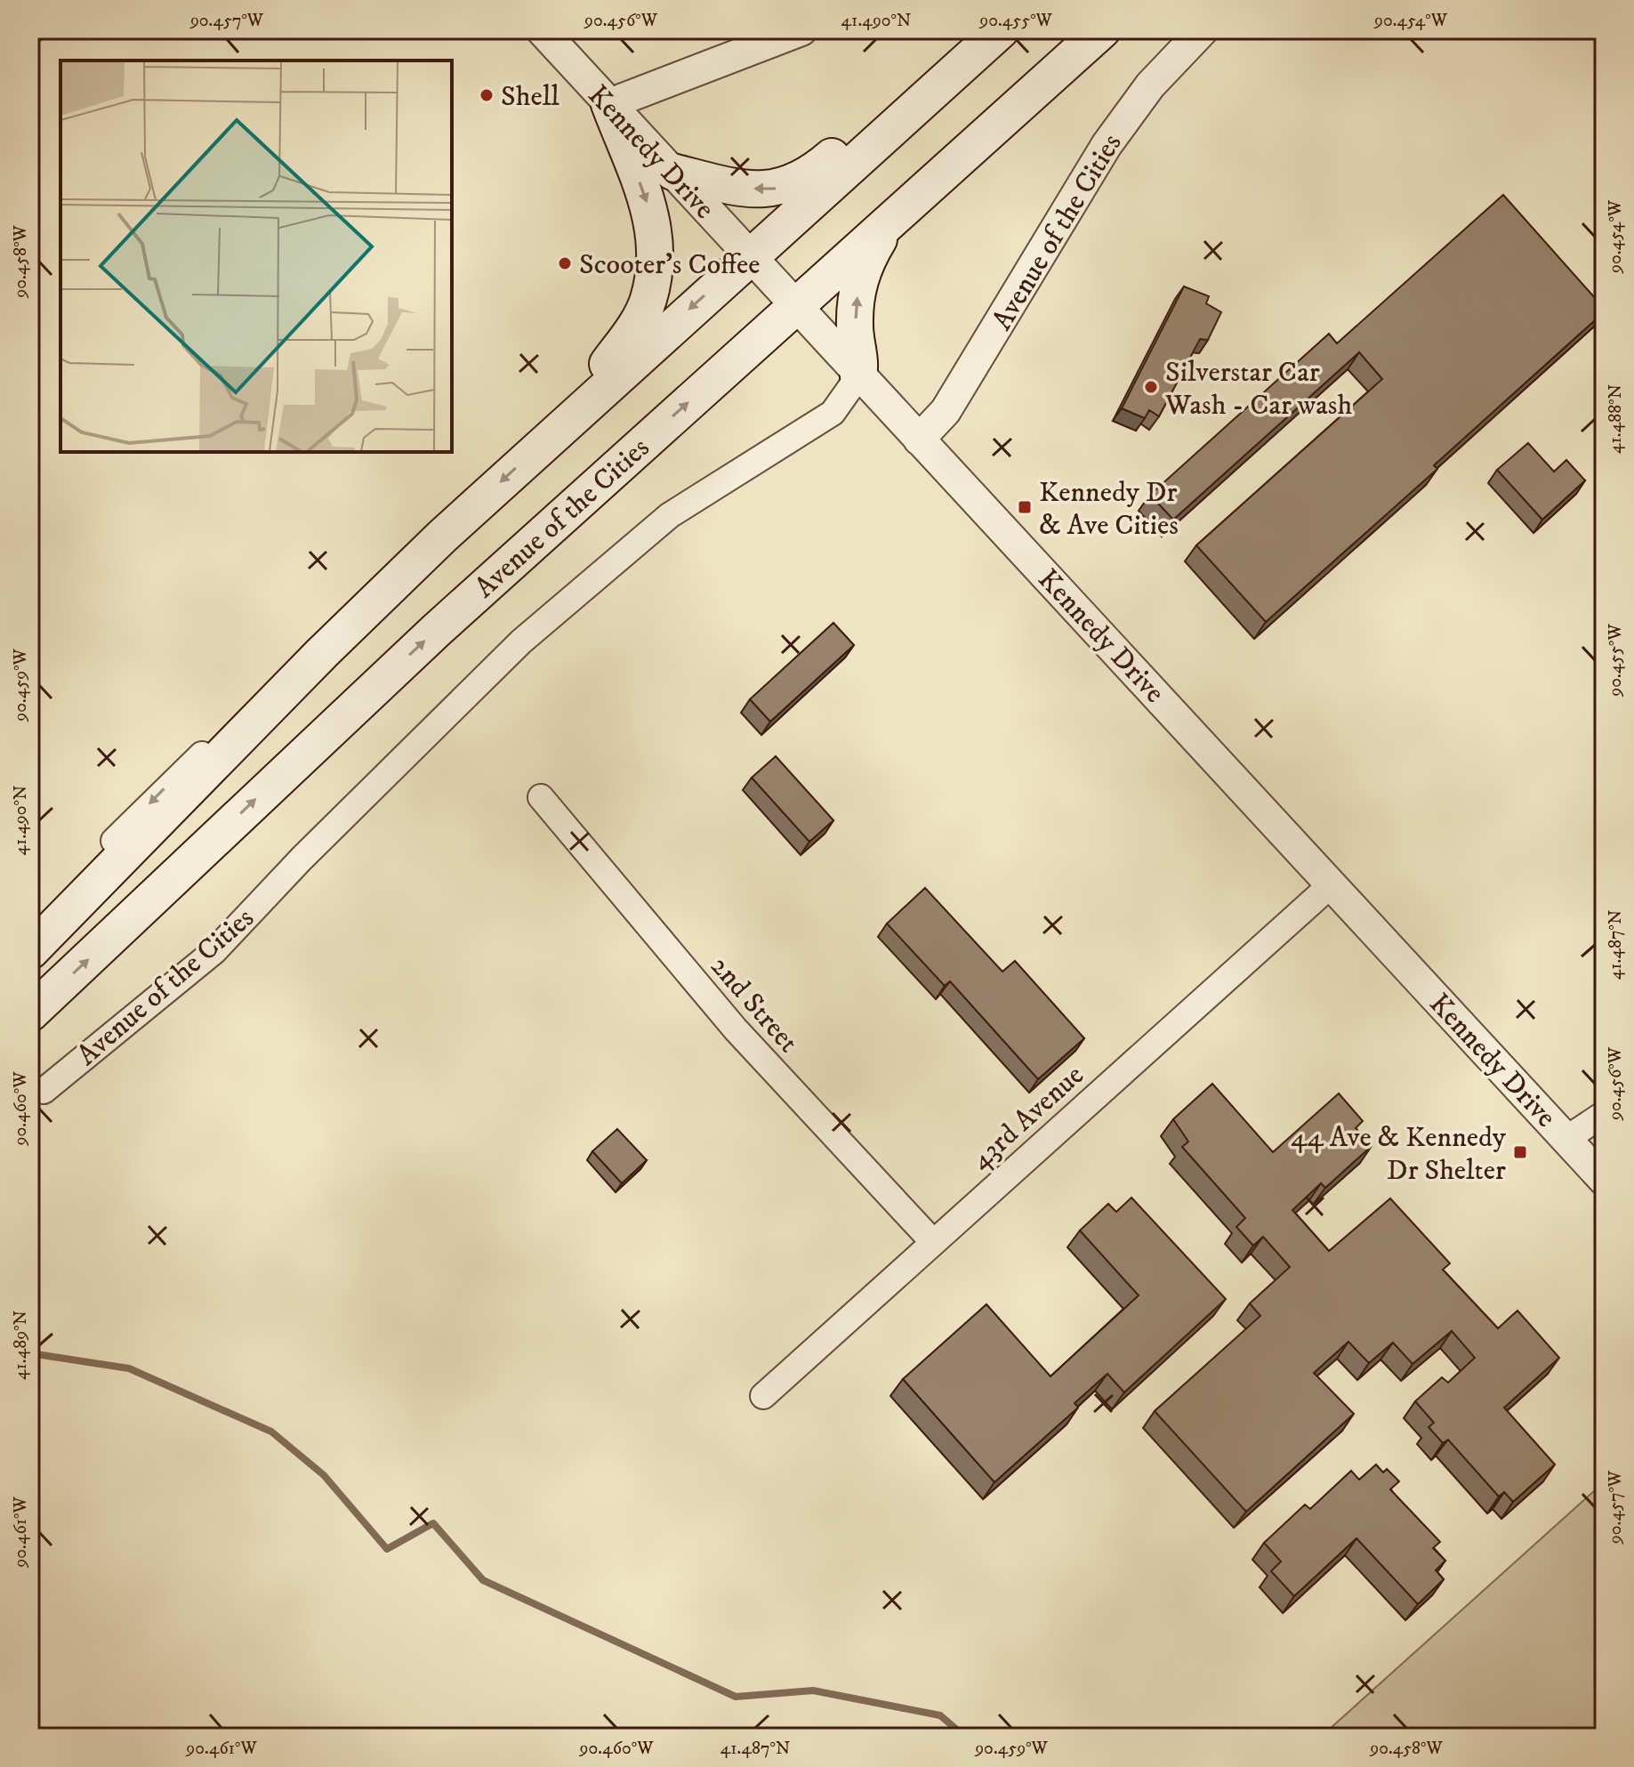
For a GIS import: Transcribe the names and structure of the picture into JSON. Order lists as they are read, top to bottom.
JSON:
{
  "streets": {
    "main road": ["Avenue of the Cities"],
    "street": ["Kennedy Drive", "2nd Street", "43rd Avenue"]
  },
  "crossings": [
    ["Kennedy Drive", "Avenue of the Cities"],
    ["Kennedy Drive", "43rd Avenue"],
    ["2nd Street", "43rd Avenue"]
  ],
  "places": {
    "other": ["Shell", "Scooter's Coffee", "Silverstar Car Wash - Car wash"],
    "transit": ["Kennedy Dr & Ave Cities", "44 Ave & Kennedy Dr Shelter"]
  },
  "coordinates": [
    "90.457°W",
    "90.456°W",
    "41.490°N",
    "90.455°W",
    "90.454°W",
    "90.458°W",
    "41.488°N",
    "90.459°W",
    "41.487°N",
    "90.460°W",
    "41.489°N",
    "90.461°W"
  ]
}
